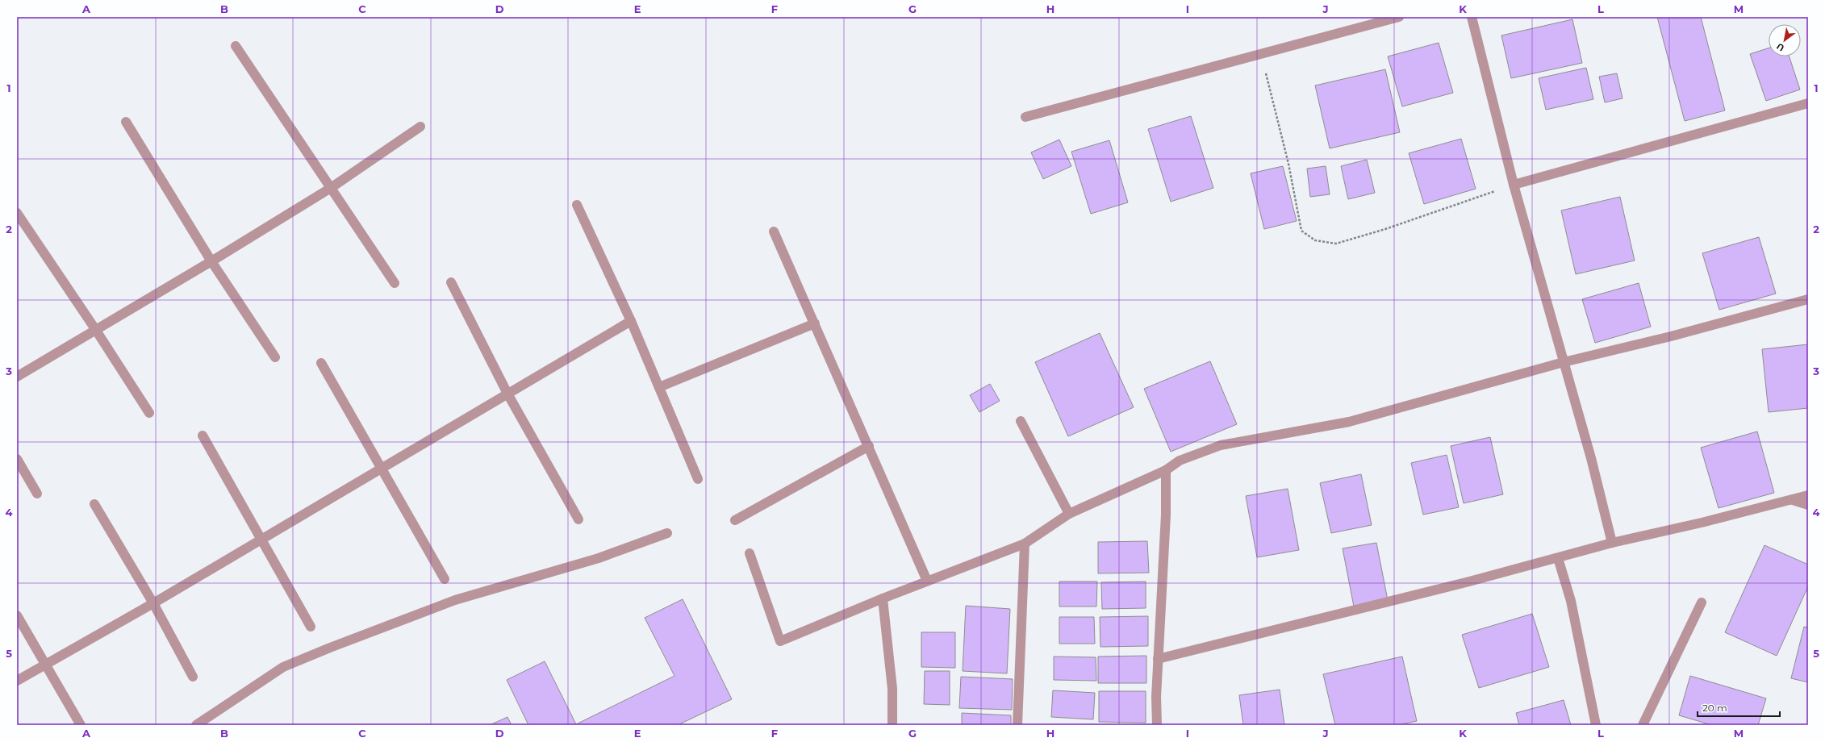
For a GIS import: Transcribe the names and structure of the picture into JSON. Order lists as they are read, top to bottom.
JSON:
{
  "scale_bar": "20 m",
  "north": "bottom left",
  "grid": {
    "columns": [
      "A",
      "B",
      "C",
      "D",
      "E",
      "F",
      "G",
      "H",
      "I",
      "J",
      "K",
      "L",
      "M"
    ],
    "rows": [
      "1",
      "2",
      "3",
      "4",
      "5"
    ]
  }
}
